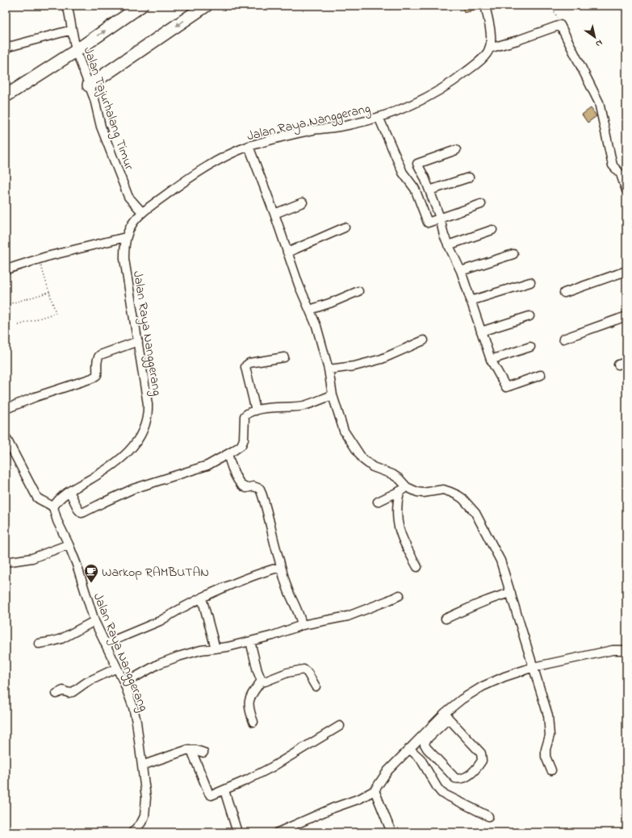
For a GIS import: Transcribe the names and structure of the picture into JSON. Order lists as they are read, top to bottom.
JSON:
{
  "streets": {
    "street": ["Jalan Tajurhalang Timur", "Jalan Raya Nanggerang"]
  },
  "crossings": [
    ["Jalan Tajurhalang Timur", "Jalan Raya Nanggerang"]
  ],
  "places": {
    "cafe": ["Warkop RAMBUTAN"]
  },
  "north": "bottom right"
}
